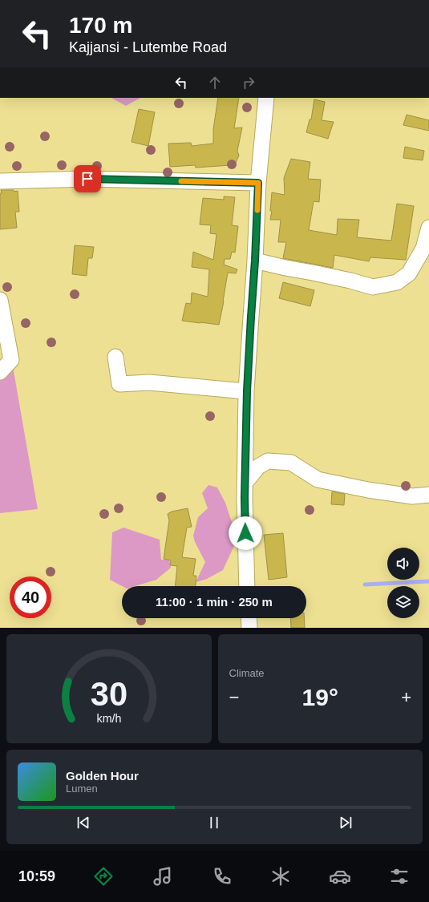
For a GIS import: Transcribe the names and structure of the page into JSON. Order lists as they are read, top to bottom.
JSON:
{
  "page": {
    "turn": ["170 m", "Kajjansi - Lutembe Road"],
    "limit": "40",
    "trip": "11:00 · 1 min · 250 m",
    "tile": "Climate",
    "heat": ["−", "19°", "+"],
    "song": ["Golden Hour", "Lumen"],
    "tabs": "10:59",
    "gauge": ["30", "km/h"]
  }
}
